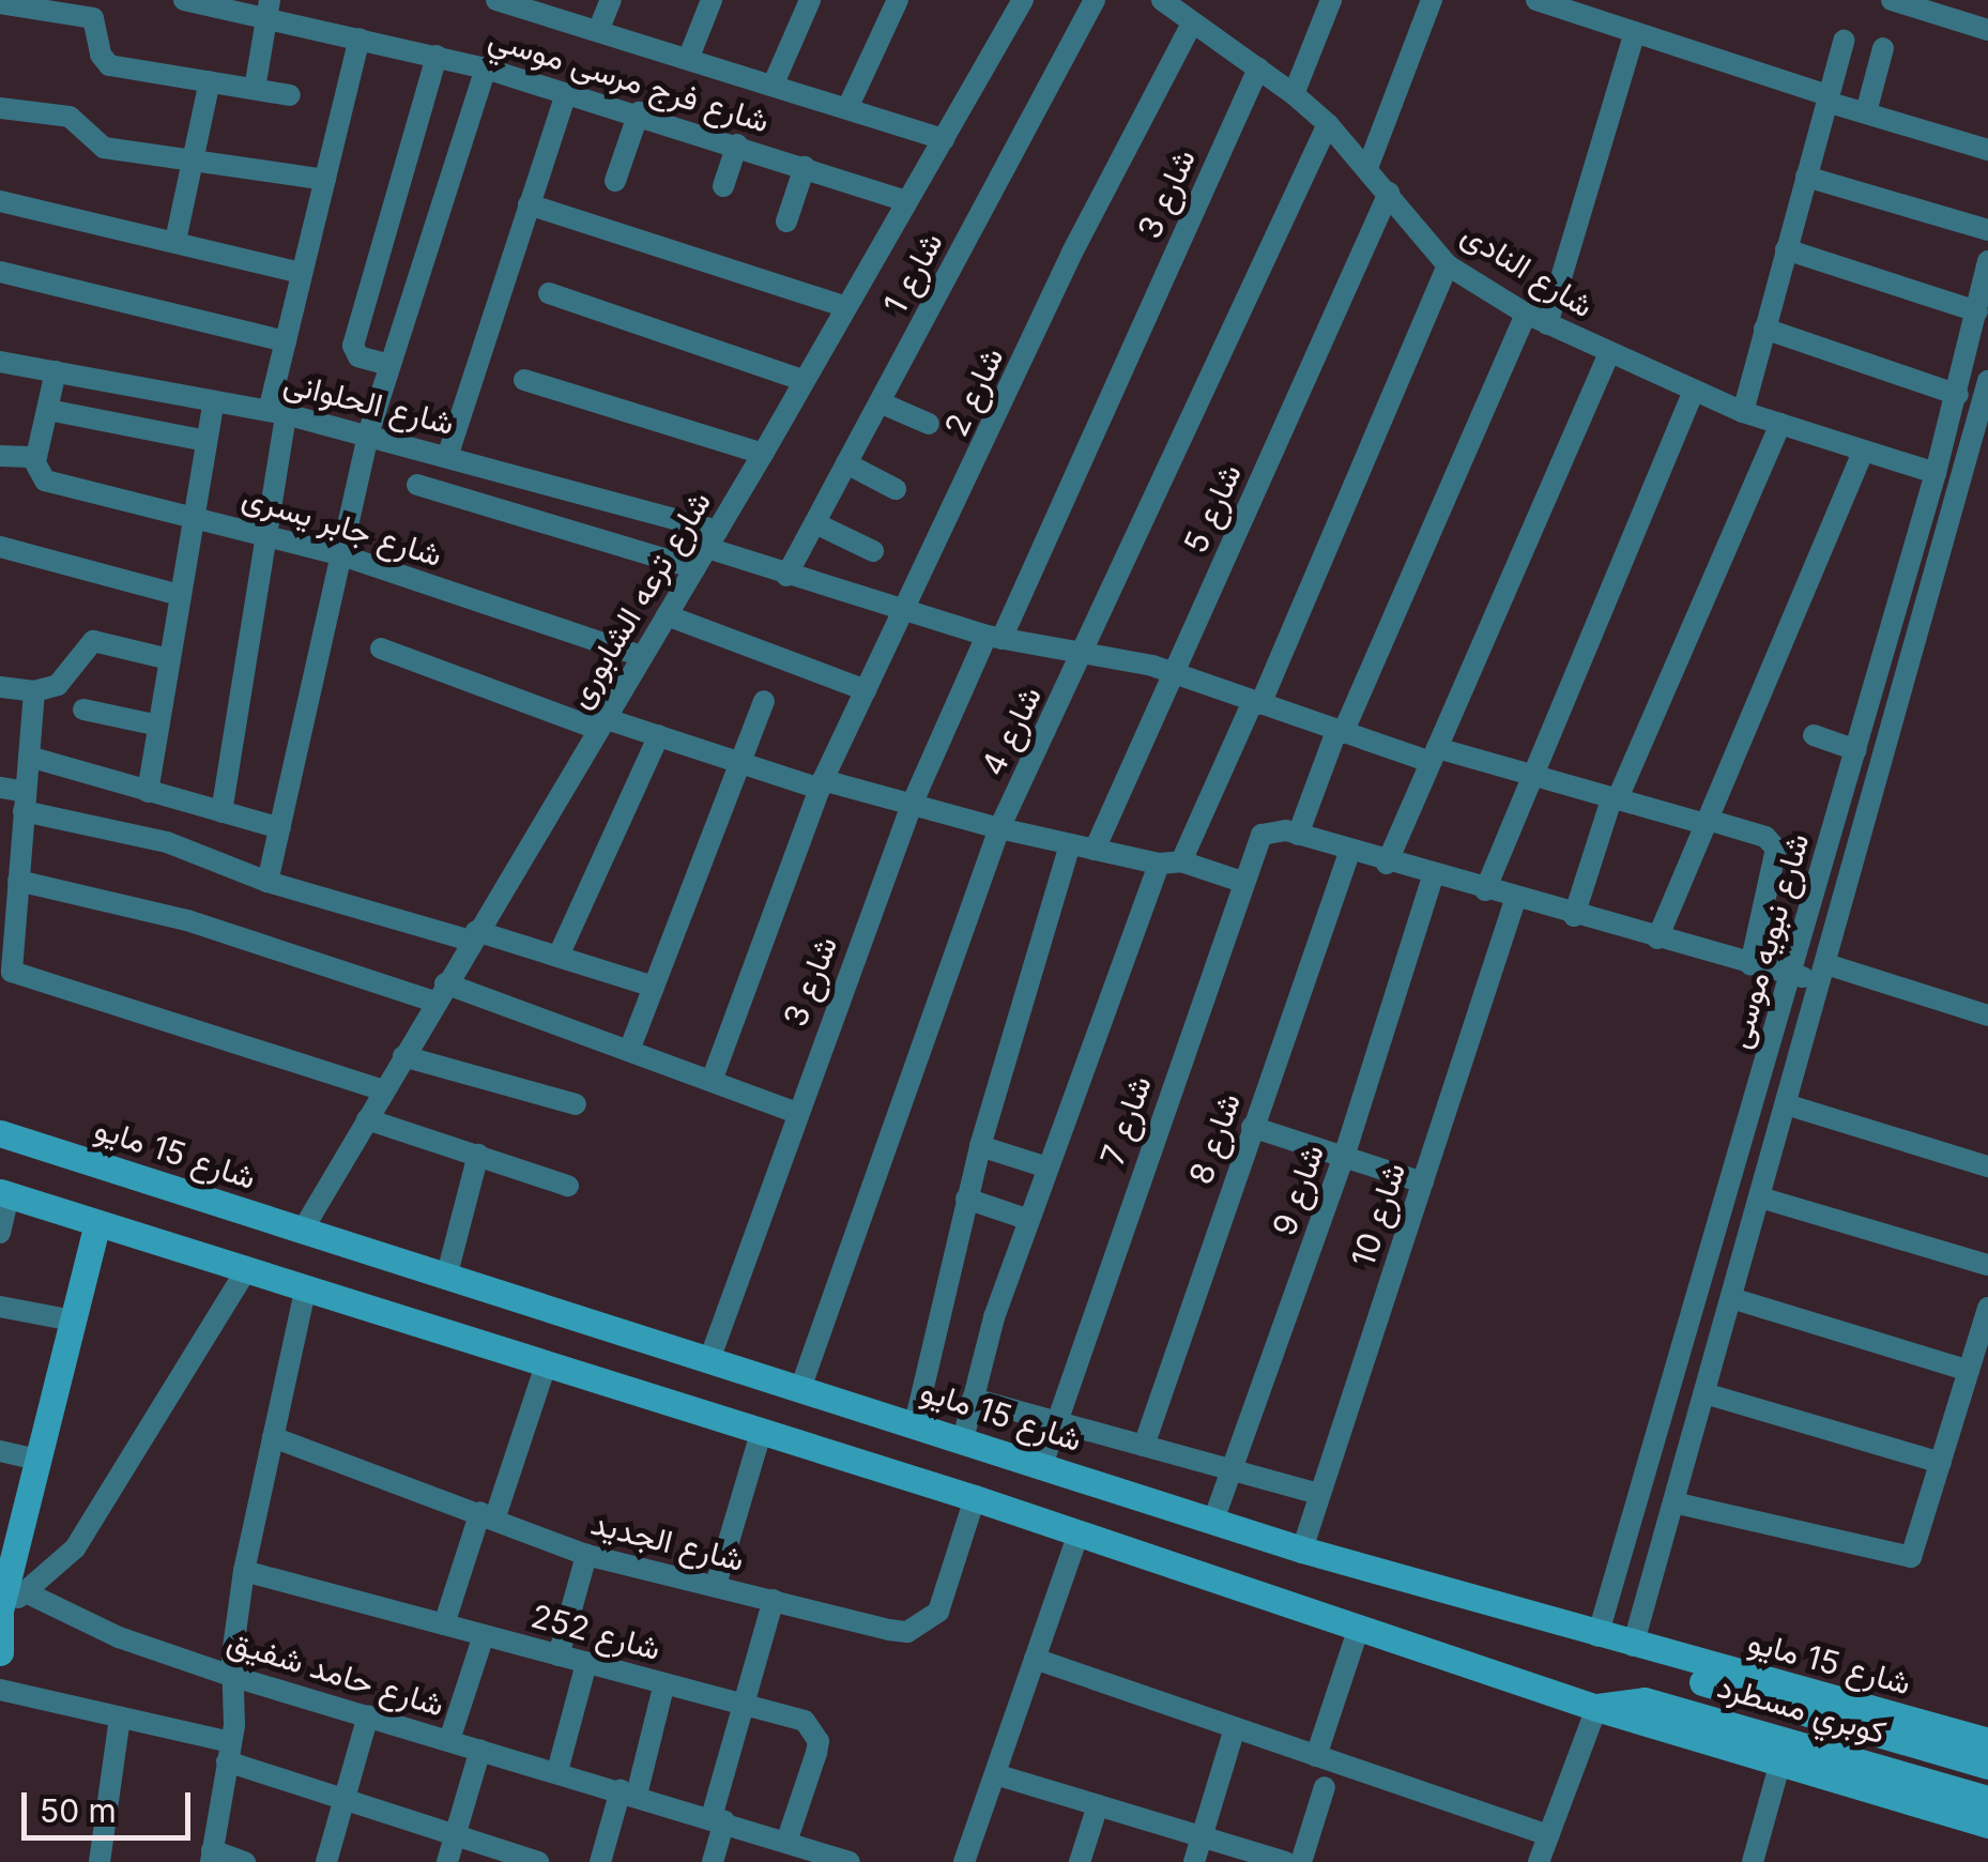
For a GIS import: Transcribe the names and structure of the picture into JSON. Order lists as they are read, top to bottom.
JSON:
{
  "streets": {
    "main road": ["شارع 15 مايو", "كوبري مسطرد"],
    "street": [
      "شارع فرج مرسى موسي",
      "شارع 3",
      "شارع النادى",
      "شارع 1",
      "شارع 2",
      "شارع الحلوانى",
      "شارع 5",
      "شارع جابر يسرى",
      "شارع ترعه الشابورى",
      "شارع 4",
      "شارع نبويه موسى",
      "شارع 7",
      "شارع 8",
      "شارع 9",
      "شارع 10",
      "شارع الجديد",
      "شارع 252",
      "شارع حامد شفيق"
    ]
  },
  "crossings": [
    ["شارع فرج مرسى موسي", "شارع ترعه الشابورى"],
    ["شارع 3", "شارع النادى"],
    ["شارع 3", "شارع 15 مايو"],
    ["شارع النادى", "شارع 2"],
    ["شارع النادى", "شارع 5"],
    ["شارع النادى", "شارع 4"],
    ["شارع النادى", "شارع نبويه موسى"],
    ["شارع الحلوانى", "شارع ترعه الشابورى"],
    ["شارع جابر يسرى", "شارع ترعه الشابورى"],
    ["شارع ترعه الشابورى", "شارع 15 مايو"],
    ["شارع 4", "شارع 15 مايو"],
    ["شارع نبويه موسى", "شارع 15 مايو"],
    ["شارع نبويه موسى", "كوبري مسطرد"],
    ["شارع 7", "شارع 15 مايو"],
    ["شارع 15 مايو", "شارع 9"],
    ["شارع 15 مايو", "شارع 10"],
    ["شارع 15 مايو", "كوبري مسطرد"],
    ["شارع 252", "شارع حامد شفيق"]
  ],
  "scale_bar": "50 m"
}
